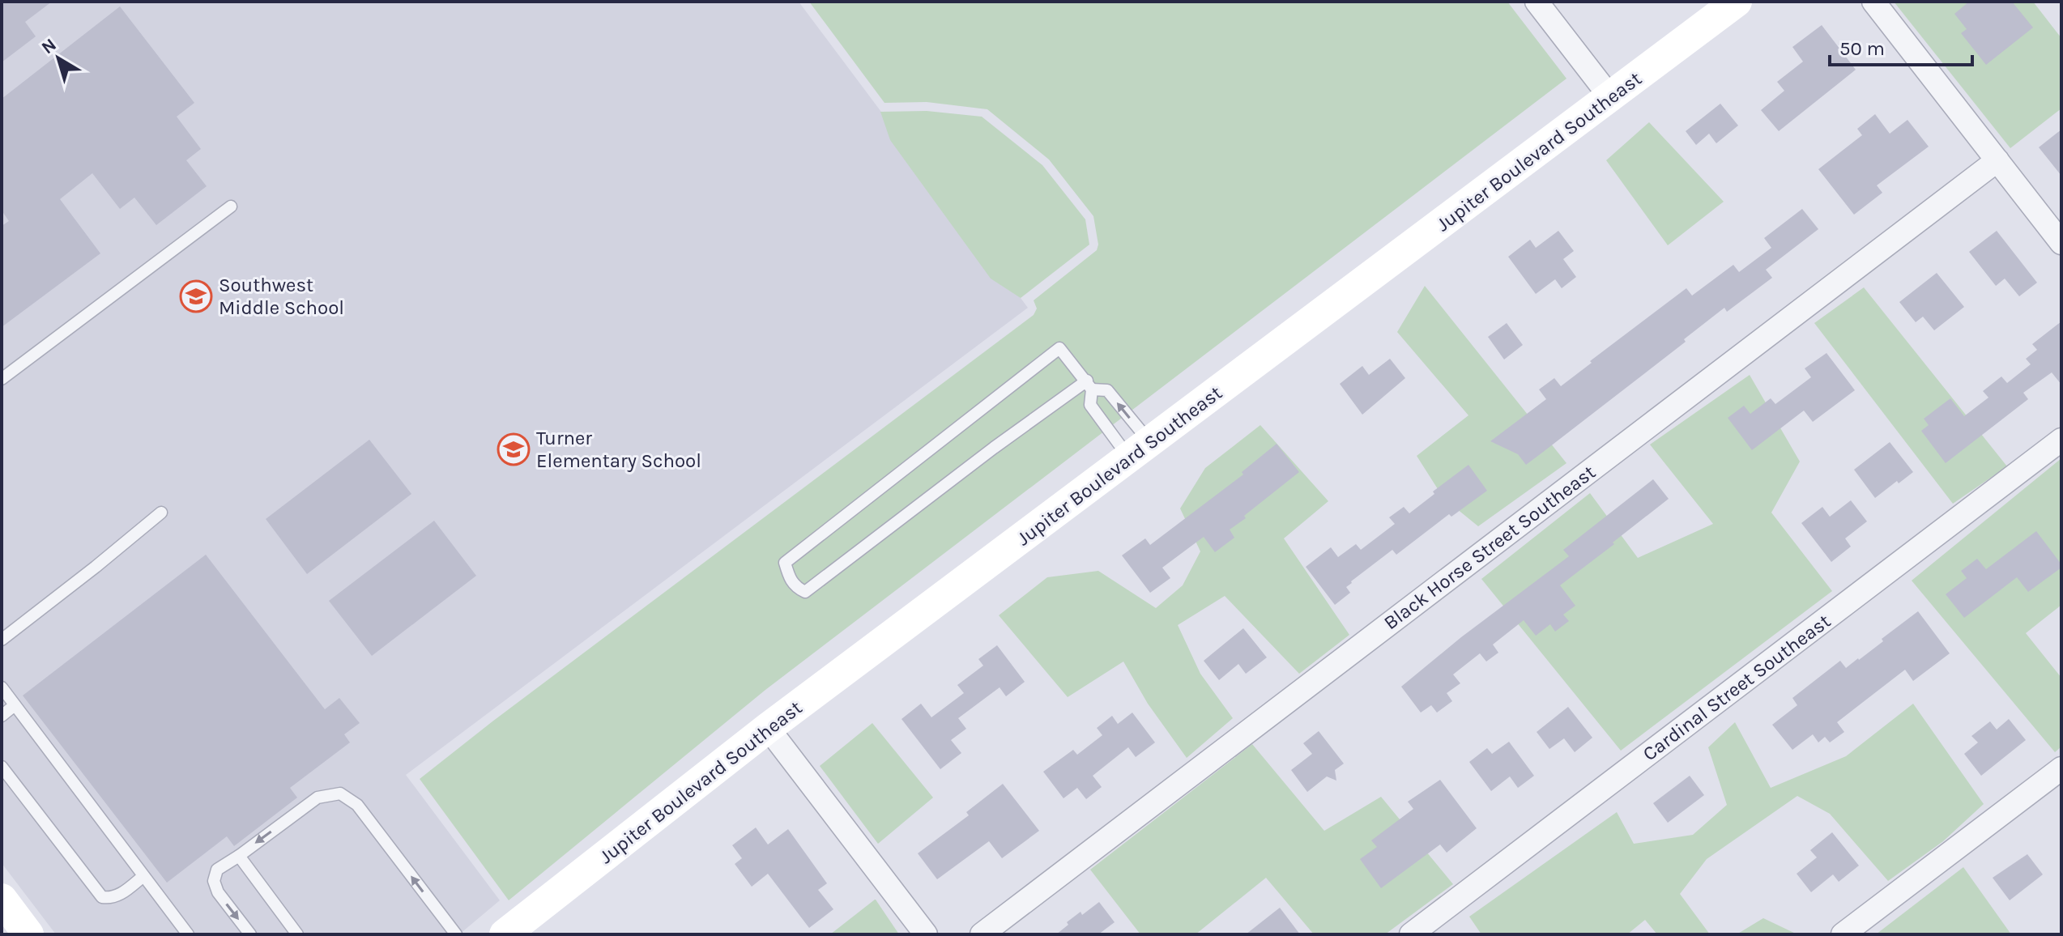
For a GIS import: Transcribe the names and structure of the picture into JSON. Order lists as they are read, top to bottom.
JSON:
{
  "streets": {
    "street": ["Jupiter Boulevard Southeast", "Black Horse Street Southeast", "Cardinal Street Southeast"]
  },
  "places": {
    "school or university": ["Southwest Middle School", "Turner Elementary School"]
  },
  "scale_bar": "50 m",
  "north": "top left"
}
